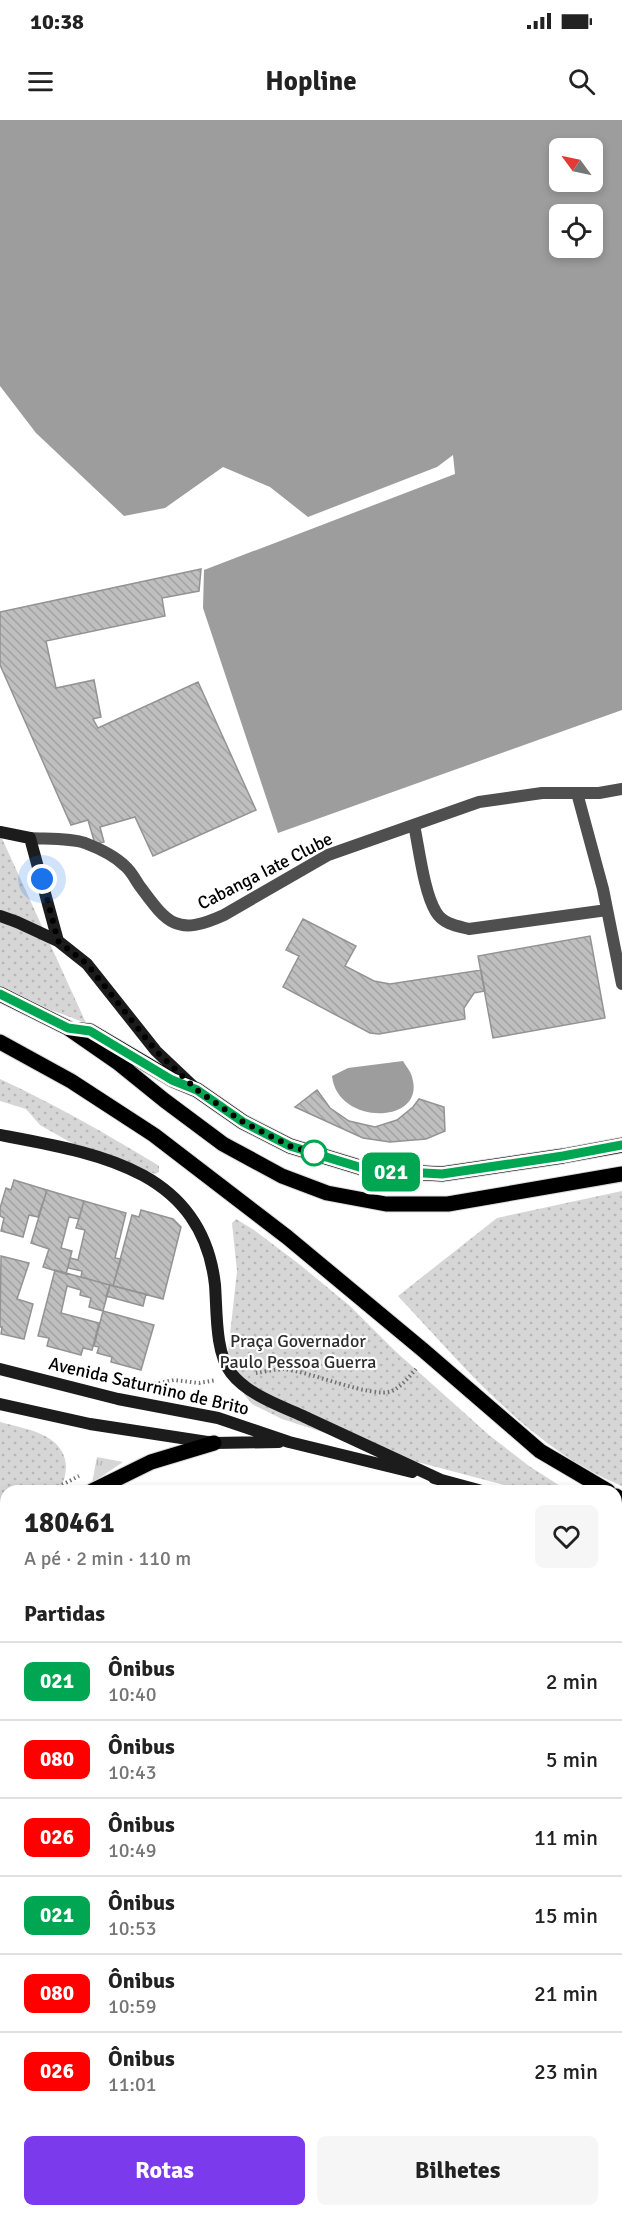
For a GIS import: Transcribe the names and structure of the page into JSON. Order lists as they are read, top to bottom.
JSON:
{
  "streets": {
    "main road": ["Avenida Saturnino de Brito"],
    "lane": ["Cabanga Iate Clube"]
  },
  "parks": ["Praça Governador Paulo Pessoa Guerra"],
  "lines": ["bus line 021"],
  "north": "top left",
  "page": {
    "status": "10:38",
    "header": "Hopline",
    "on_map": "021",
    "heading": [
      ["180461", "A pé · 2 min · 110 m"],
      "Partidas"
    ],
    "list": [
      {
        "mark": "021",
        "name": "Ônibus",
        "note": "10:40",
        "value": "2 min"
      },
      {
        "mark": "080",
        "name": "Ônibus",
        "note": "10:43",
        "value": "5 min"
      },
      {
        "mark": "026",
        "name": "Ônibus",
        "note": "10:49",
        "value": "11 min"
      },
      {
        "mark": "021",
        "name": "Ônibus",
        "note": "10:53",
        "value": "15 min"
      },
      {
        "mark": "080",
        "name": "Ônibus",
        "note": "10:59",
        "value": "21 min"
      },
      {
        "mark": "026",
        "name": "Ônibus",
        "note": "11:01",
        "value": "23 min"
      }
    ],
    "buttons": ["Rotas", "Bilhetes"]
  }
}
